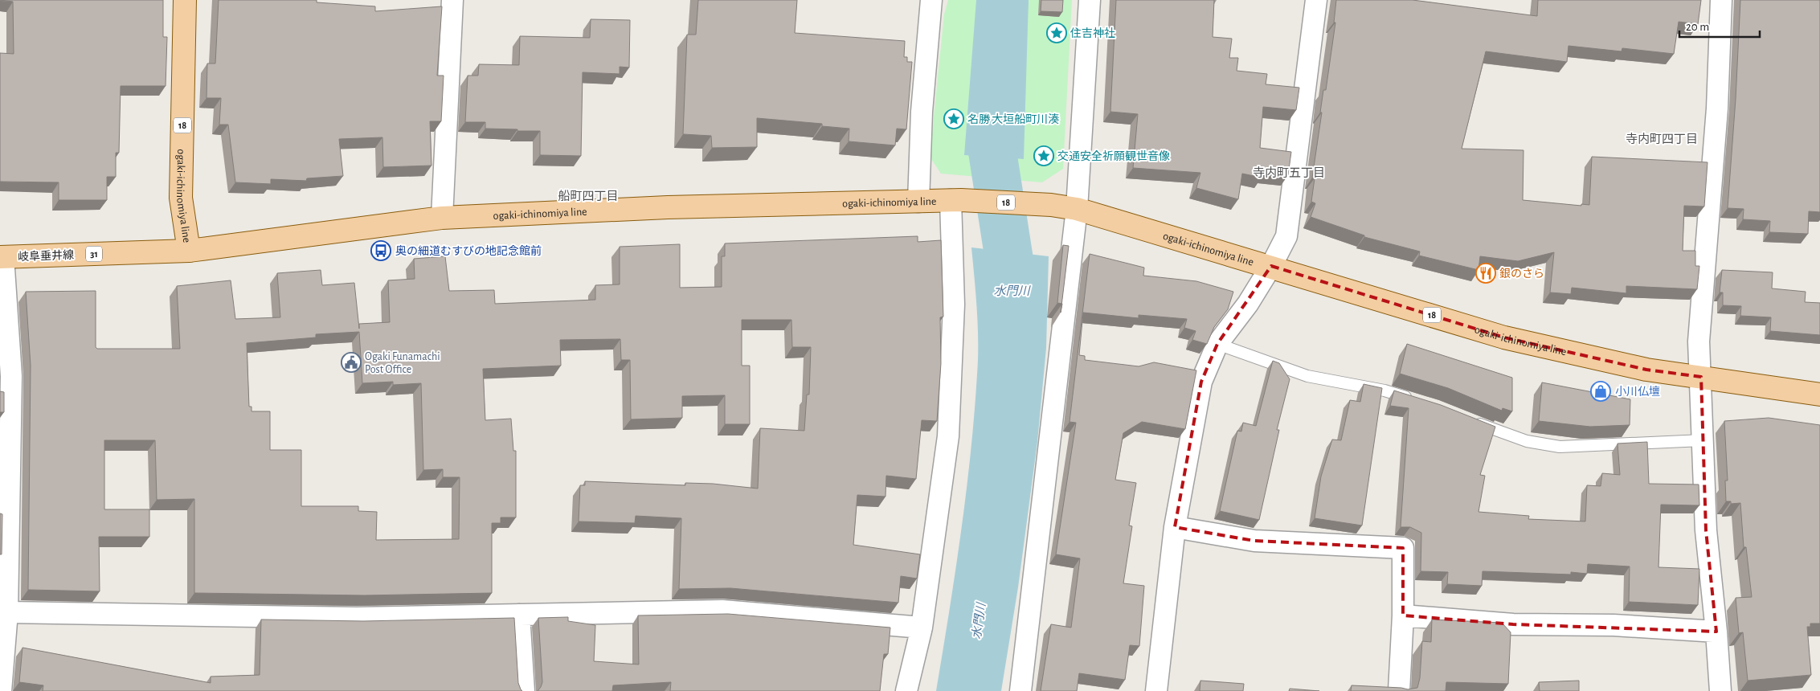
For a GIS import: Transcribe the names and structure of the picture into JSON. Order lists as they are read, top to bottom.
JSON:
{
  "streets": {
    "main road": [
      "18",
      "ogaki-ichinomiya line",
      "31",
      "岐阜垂井線"
    ]
  },
  "crossings": [
    ["ogaki-ichinomiya line", "岐阜垂井線"]
  ],
  "districts": ["寺内町四丁目", "寺内町五丁目", "船町四丁目"],
  "water": ["水門川"],
  "places": {
    "place": ["住吉神社", "名勝 大垣船町川湊", "交通安全祈願観世音像"],
    "bus stop": ["奥の細道むすびの地記念館前"],
    "restaurant": ["銀のさら"],
    "public building": ["Ogaki Funamachi Post Office"],
    "shop": ["小川仏壇"]
  },
  "scale_bar": "20 m"
}
